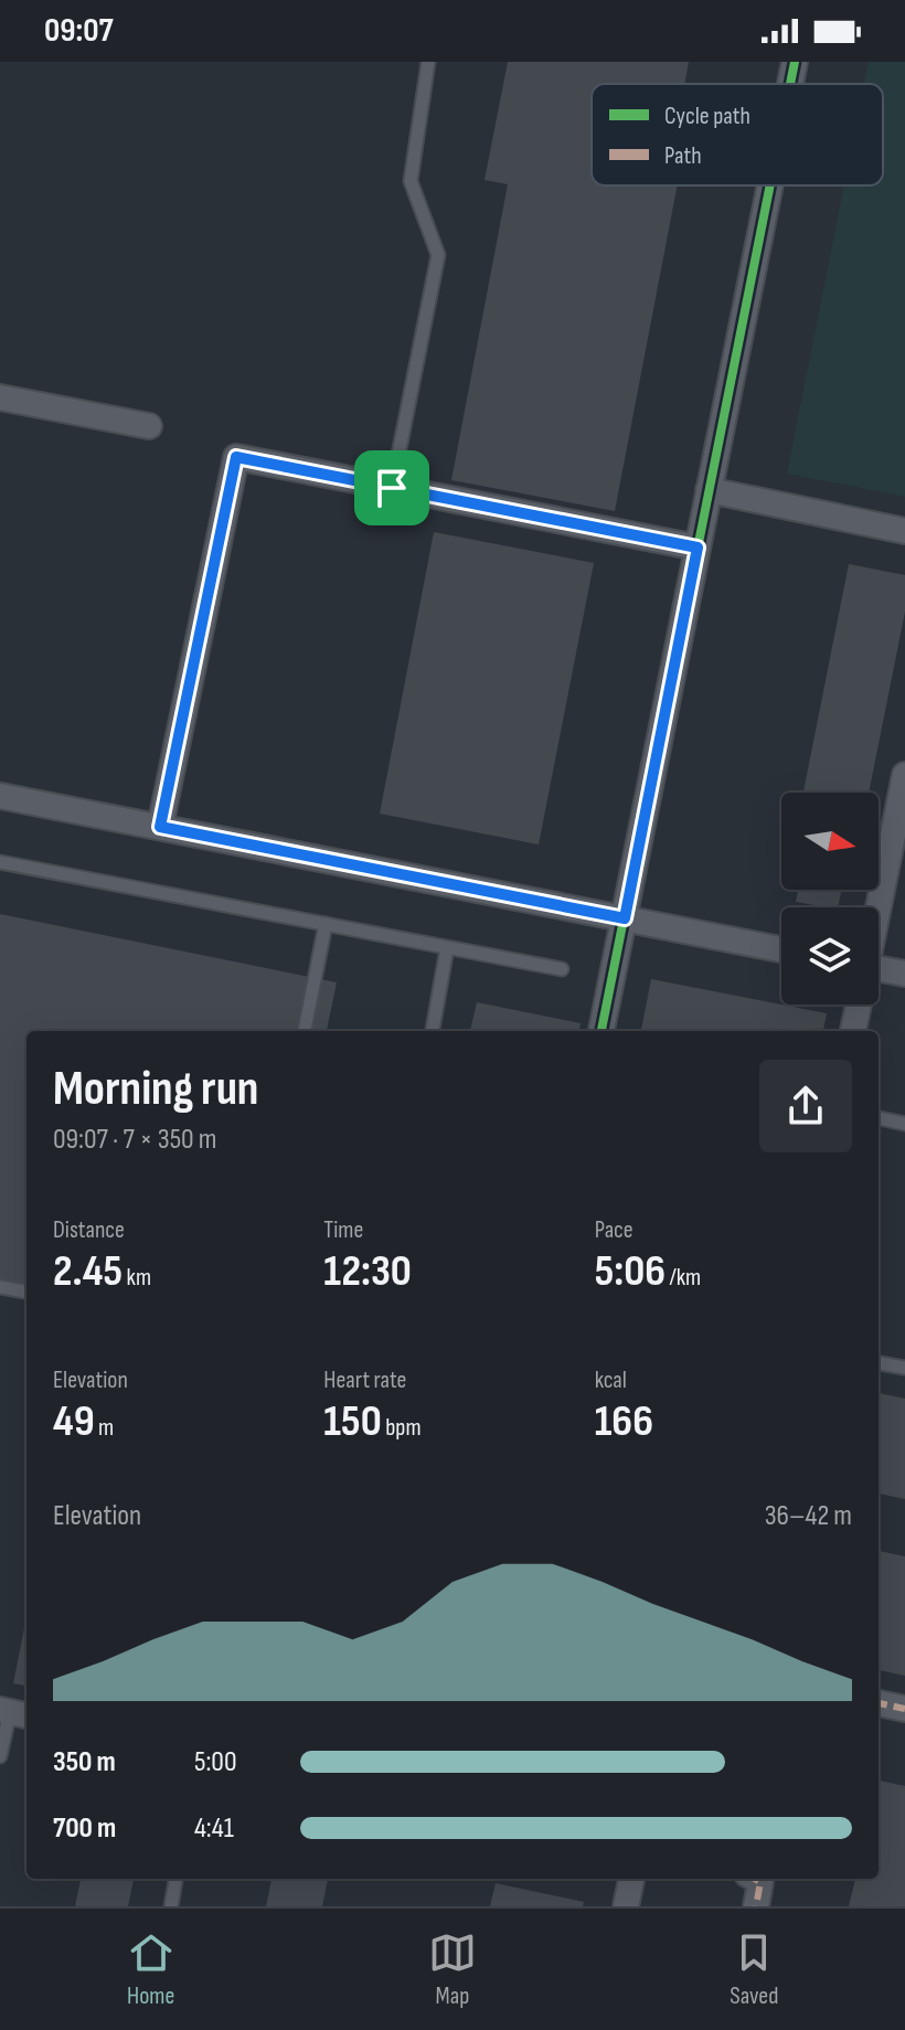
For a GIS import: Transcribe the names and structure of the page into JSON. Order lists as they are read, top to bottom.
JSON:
{
  "legend": ["Cycle path", "Path"],
  "north": "right",
  "page": {
    "status": "09:07",
    "heading": ["Morning run", "09:07 · 7 × 350 m"],
    "stats": [
      ["Distance", "2.45 km"],
      ["Time", "12:30"],
      ["Pace", "5:06 /km"],
      ["Elevation", "49 m"],
      ["Heart rate", "150 bpm"],
      ["kcal", "166"]
    ],
    "chart": ["Elevation", "36–42 m"],
    "list": [
      {
        "name": "350 m",
        "note": "5:00"
      },
      {
        "name": "700 m",
        "note": "4:41"
      }
    ],
    "tabs": ["Home", "Map", "Saved"]
  }
}
